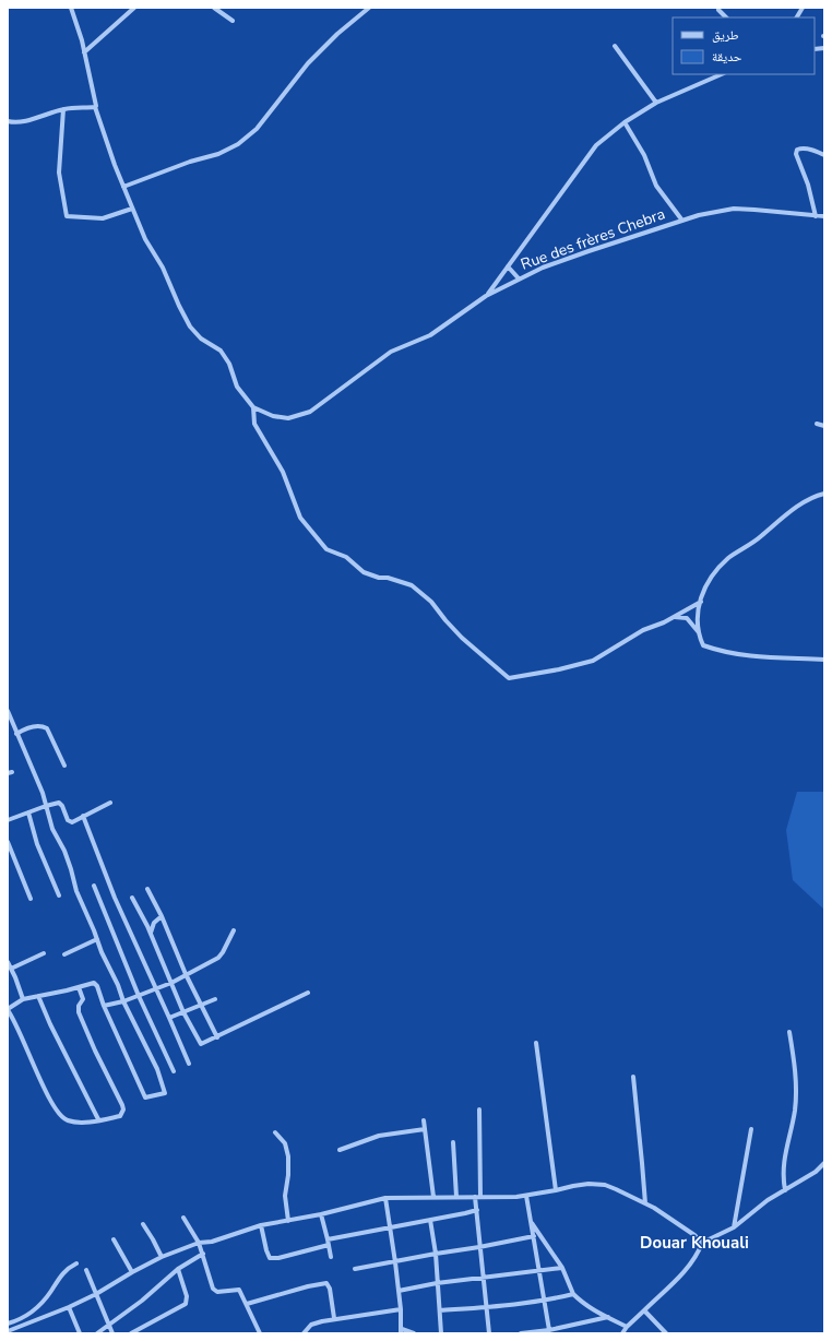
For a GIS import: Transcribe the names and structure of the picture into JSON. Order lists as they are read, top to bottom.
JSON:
{
  "streets": {
    "street": ["Rue des frères Chebra"]
  },
  "districts": ["Douar Khouali"],
  "legend": ["طريق", "حديقة"]
}
